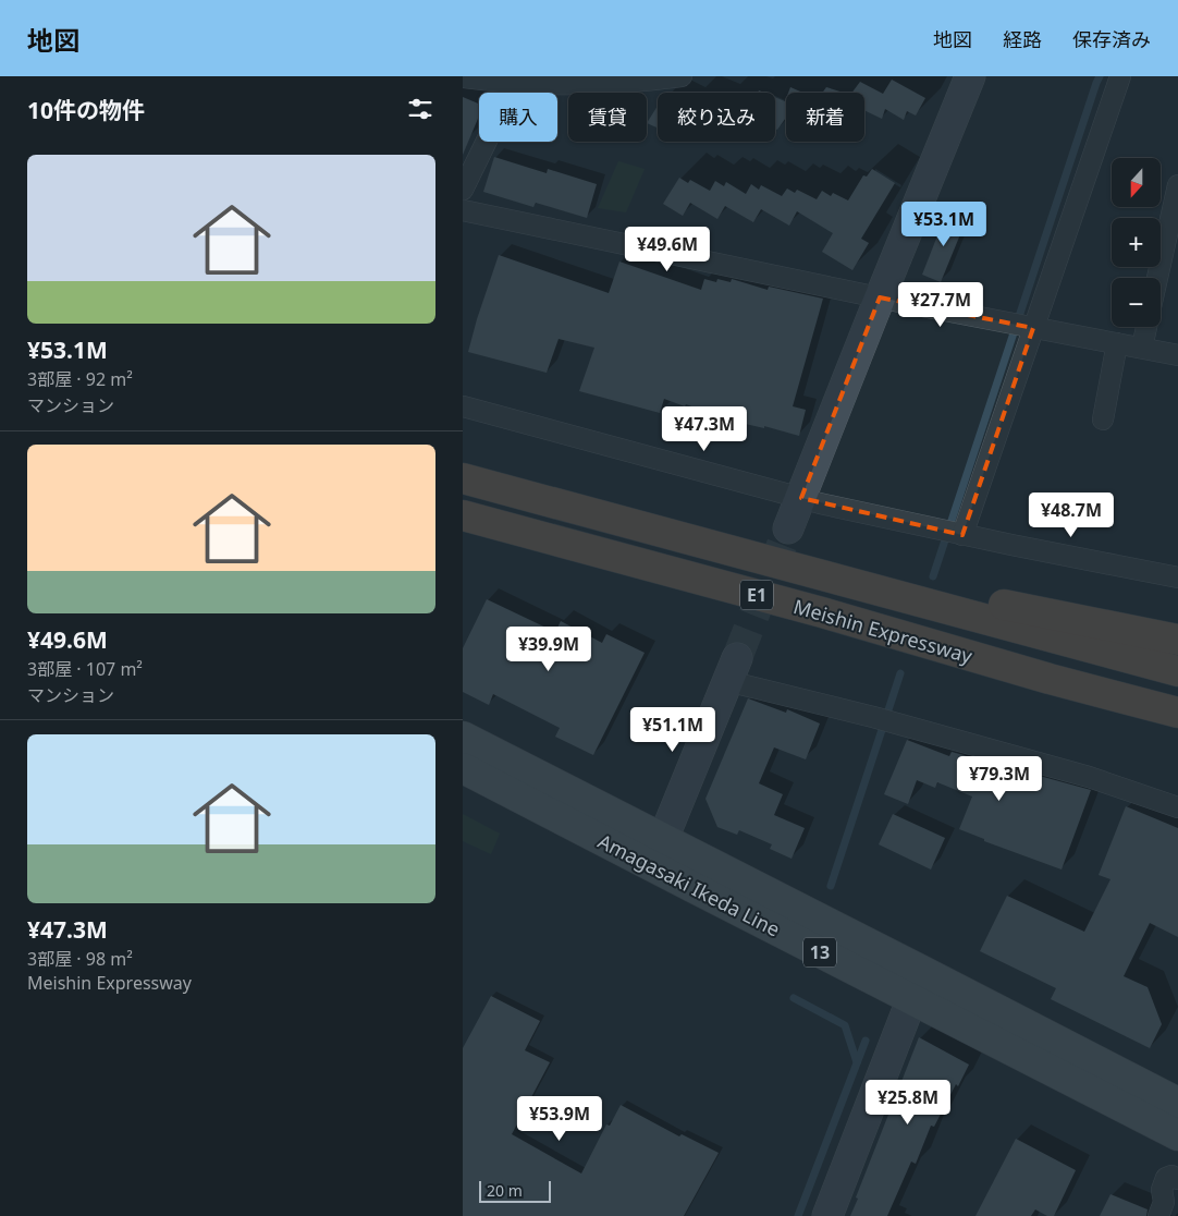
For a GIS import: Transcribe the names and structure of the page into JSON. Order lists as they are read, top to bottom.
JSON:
{
  "streets": {
    "highway": ["E1", "Meishin Expressway"],
    "main road": ["Amagasaki Ikeda Line", "13"]
  },
  "crossings": [
    ["E1", "Meishin Expressway"]
  ],
  "scale_bar": "20 m",
  "north": "bottom",
  "page": {
    "header": "地図",
    "nav": ["地図", "経路", "保存済み"],
    "heading": "10件の物件",
    "chip": [
      "購入",
      "賃貸",
      "絞り込み",
      "新着"
    ],
    "list": [
      {
        "name": "¥53.1M",
        "note": "3部屋 · 92 m² · マンション"
      },
      {
        "name": "¥49.6M",
        "note": "3部屋 · 107 m² · マンション"
      },
      {
        "name": "¥47.3M",
        "note": "3部屋 · 98 m² · Meishin Expressway"
      }
    ],
    "map_buttons": ["+", "−"],
    "price": [
      "¥53.1M",
      "¥49.6M",
      "¥27.7M",
      "¥47.3M",
      "¥48.7M",
      "¥39.9M",
      "¥51.1M",
      "¥79.3M",
      "¥25.8M",
      "¥53.9M"
    ],
    "scale": "20 m"
  }
}
